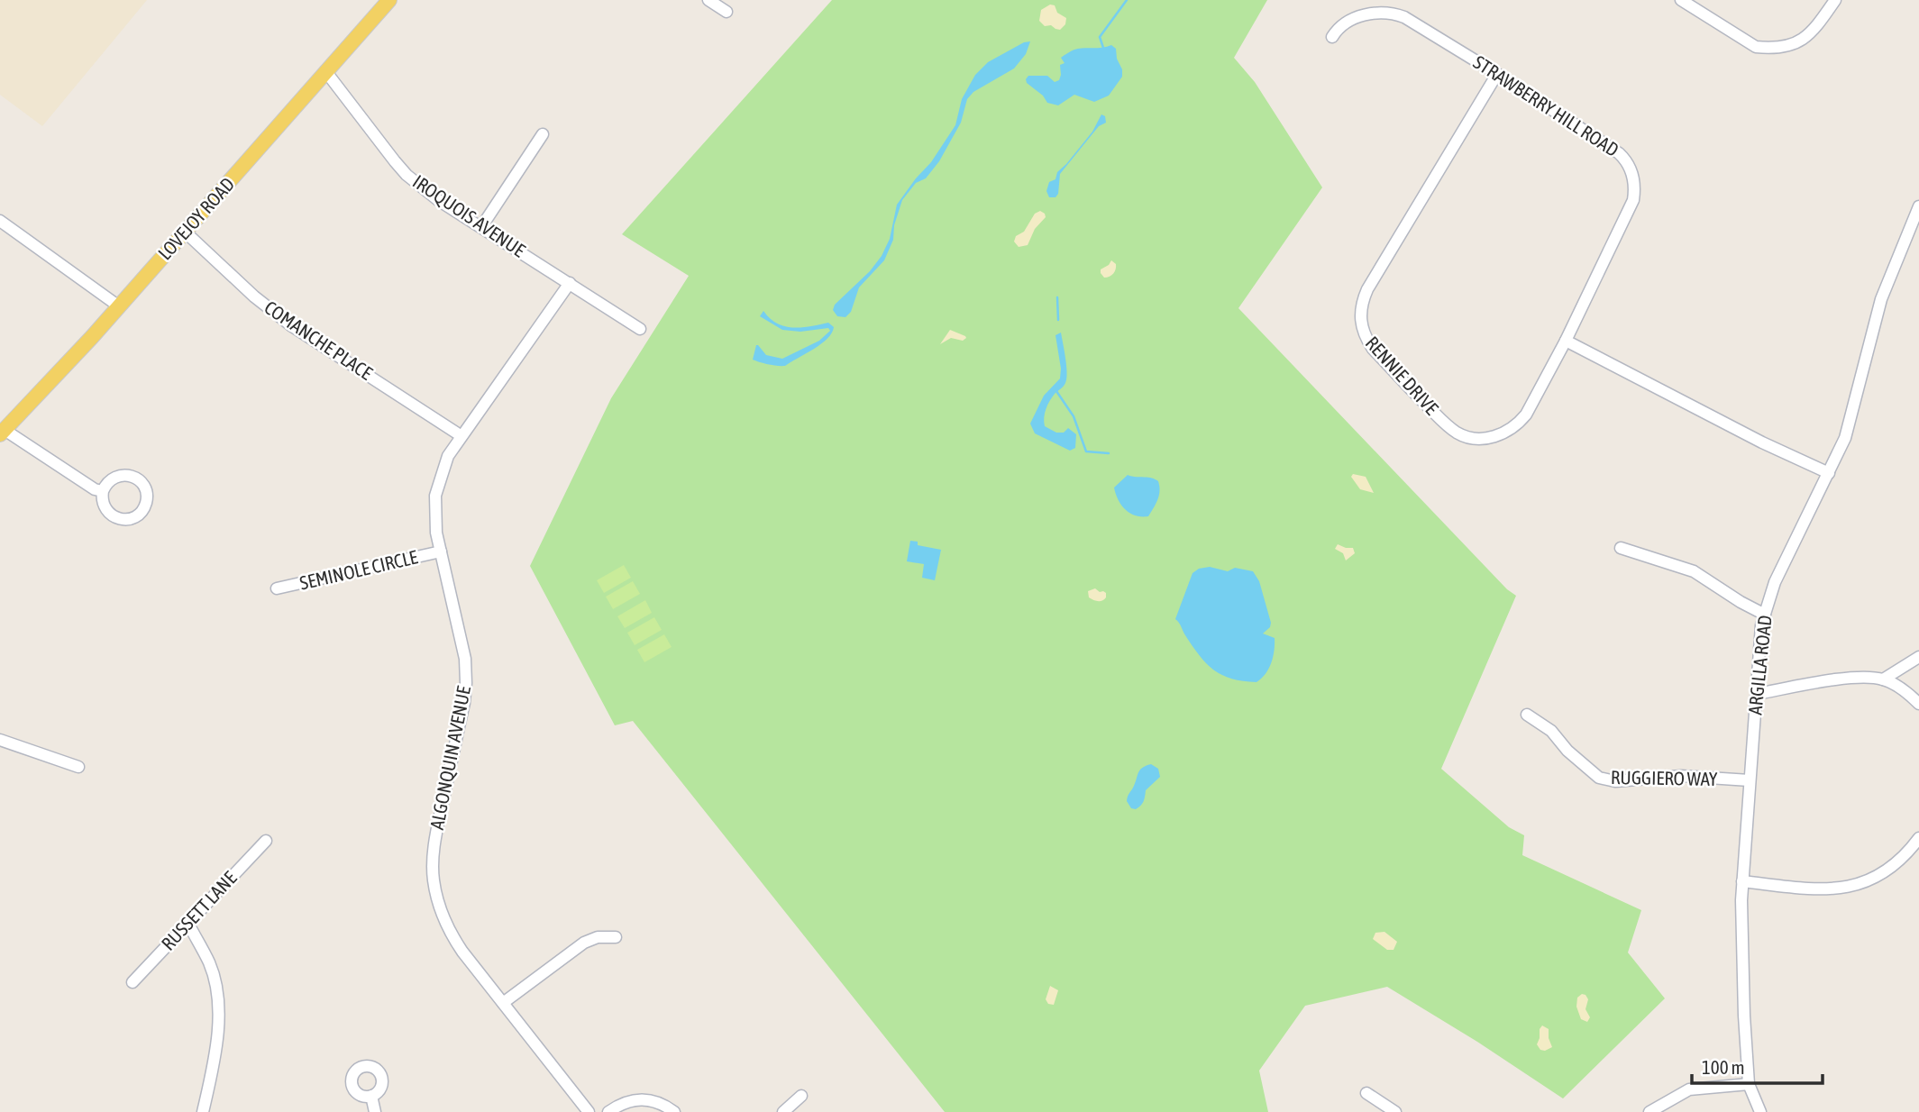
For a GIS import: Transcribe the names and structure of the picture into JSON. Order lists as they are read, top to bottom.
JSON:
{
  "streets": {
    "main road": ["LOVEJOY ROAD"],
    "street": [
      "STRAWBERRY HILL ROAD",
      "IROQUOIS AVENUE",
      "COMANCHE PLACE",
      "RENNIE DRIVE",
      "SEMINOLE CIRCLE",
      "ARGILLA ROAD",
      "ALGONQUIN AVENUE",
      "RUGGIERO WAY",
      "RUSSETT LANE"
    ]
  },
  "crossings": [
    ["STRAWBERRY HILL ROAD", "RENNIE DRIVE"],
    ["IROQUOIS AVENUE", "LOVEJOY ROAD"],
    ["IROQUOIS AVENUE", "ALGONQUIN AVENUE"],
    ["LOVEJOY ROAD", "COMANCHE PLACE"],
    ["COMANCHE PLACE", "ALGONQUIN AVENUE"],
    ["SEMINOLE CIRCLE", "ALGONQUIN AVENUE"],
    ["ARGILLA ROAD", "RUGGIERO WAY"]
  ],
  "scale_bar": "100 m"
}
